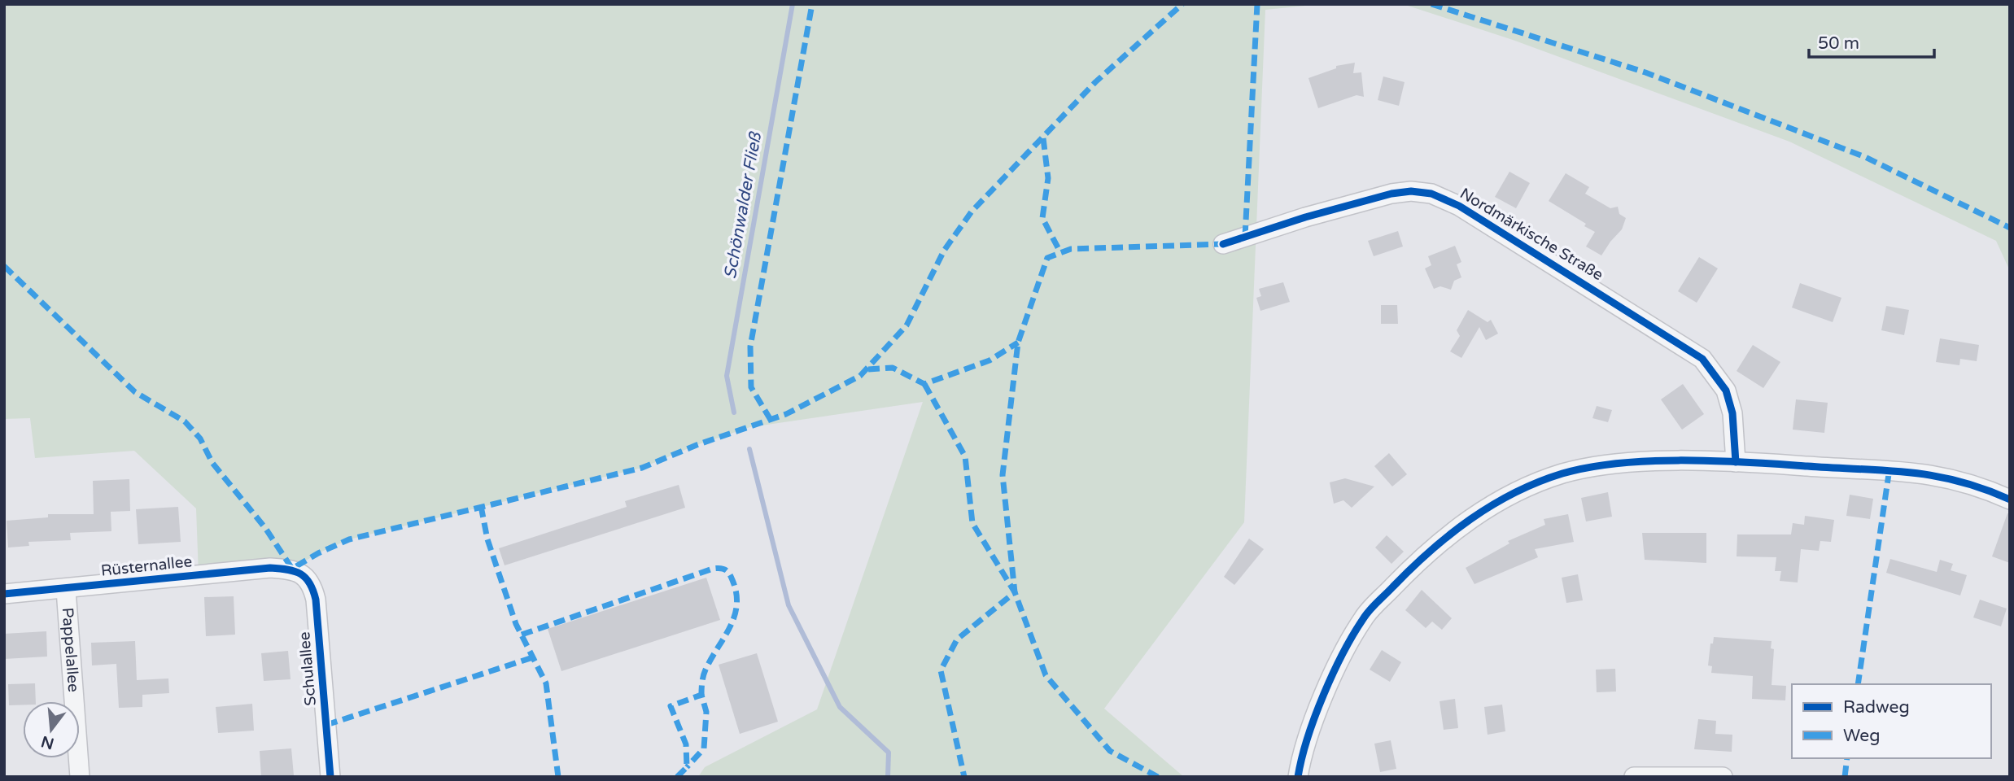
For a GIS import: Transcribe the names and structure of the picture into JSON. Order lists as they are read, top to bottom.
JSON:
{
  "streets": {
    "street": [
      "Nordmärkische Straße",
      "Rüsternallee",
      "Pappelallee",
      "Schulallee"
    ]
  },
  "crossings": [
    ["Rüsternallee", "Pappelallee"],
    ["Rüsternallee", "Schulallee"]
  ],
  "water": ["Schönwalder Fließ"],
  "legend": ["Radweg", "Weg"],
  "scale_bar": "50 m",
  "north": "bottom"
}
